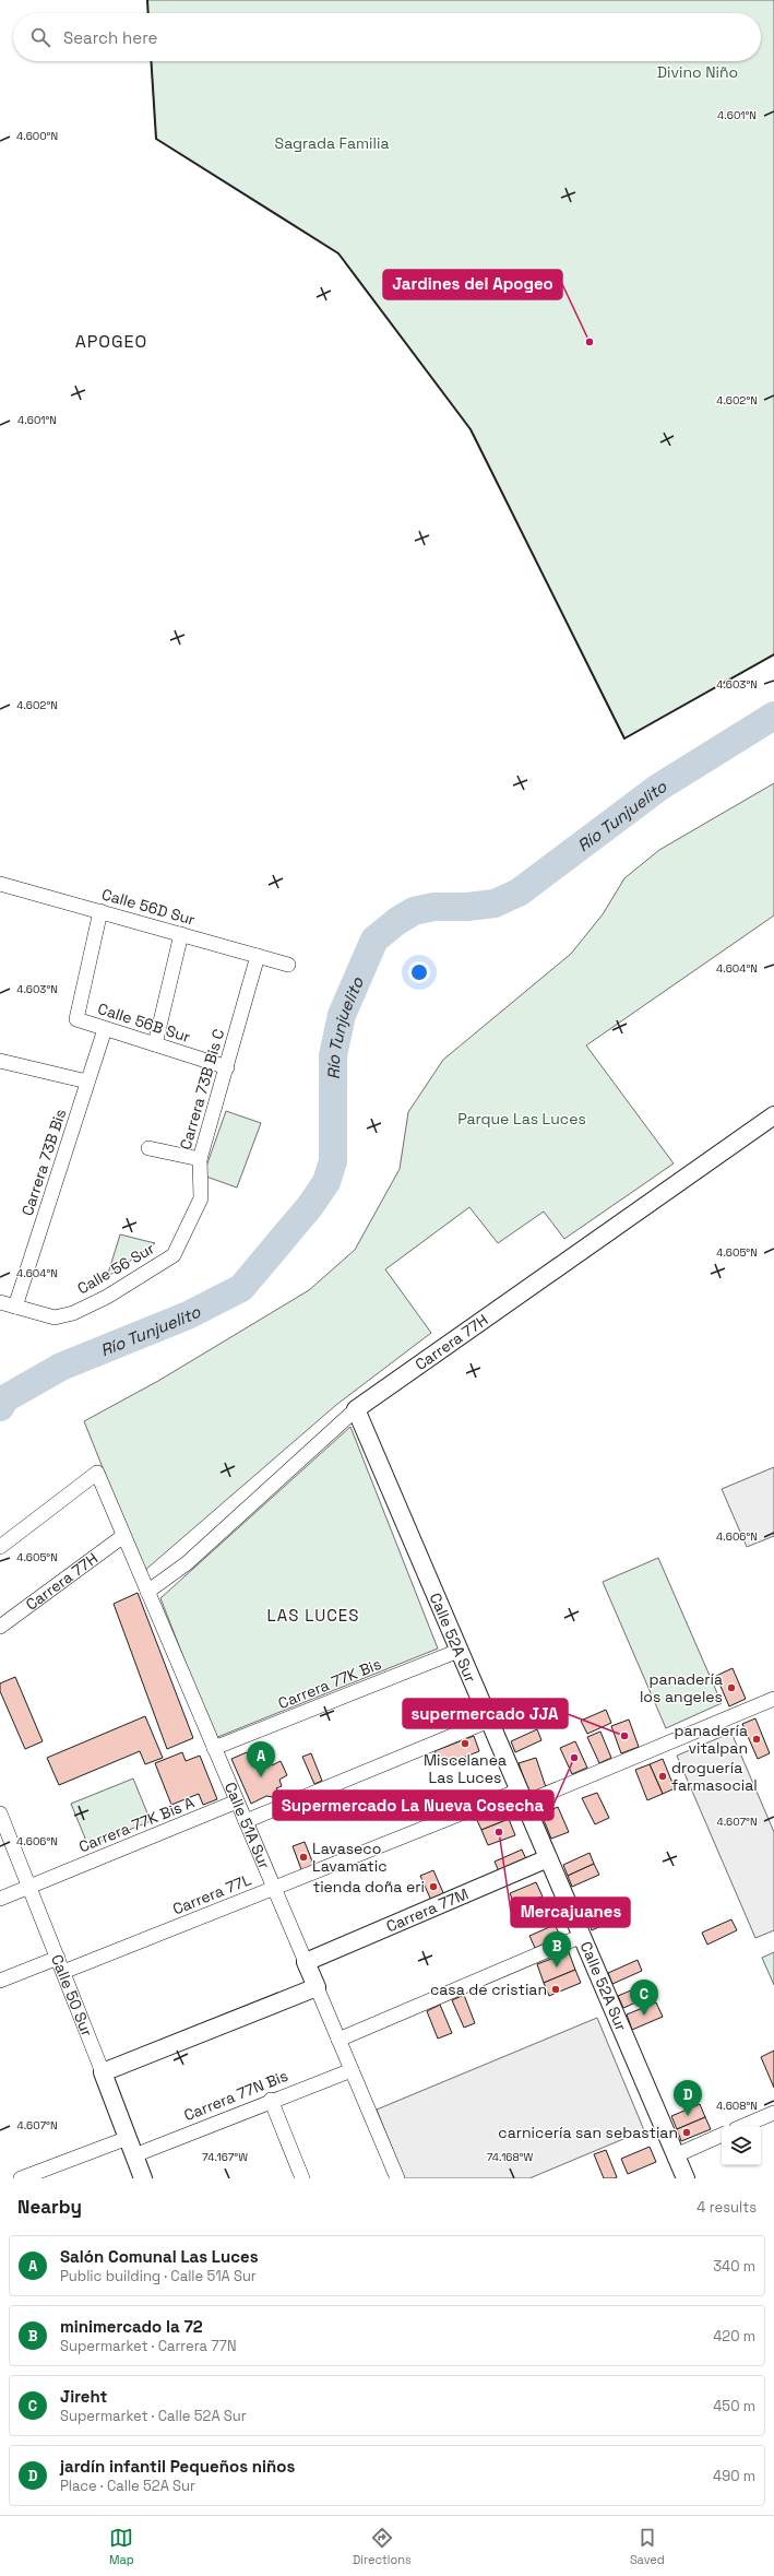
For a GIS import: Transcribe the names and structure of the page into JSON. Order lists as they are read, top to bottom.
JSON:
{
  "streets": {
    "street": [
      "Calle 56D Sur",
      "Calle 56B Sur",
      "Carrera 73B Bis C",
      "Carrera 73B Bis",
      "Calle 56 Sur",
      "Carrera 77H",
      "Calle 52A Sur",
      "Carrera 77K Bis",
      "Carrera 77K Bis A",
      "Calle 51A Sur",
      "Carrera 77L",
      "Carrera 77M",
      "Calle 50 Sur",
      "Carrera 77N Bis"
    ]
  },
  "crossings": [
    ["Calle 56D Sur", "Calle 56B Sur"],
    ["Calle 56D Sur", "Carrera 73B Bis C"],
    ["Calle 56B Sur", "Carrera 73B Bis C"],
    ["Calle 56B Sur", "Carrera 73B Bis"],
    ["Carrera 73B Bis C", "Calle 56 Sur"],
    ["Carrera 73B Bis", "Calle 56 Sur"],
    ["Carrera 77H", "Calle 52A Sur"],
    ["Carrera 77H", "Calle 51A Sur"],
    ["Calle 52A Sur", "Carrera 77K Bis"],
    ["Calle 52A Sur", "Carrera 77L"],
    ["Calle 52A Sur", "Carrera 77M"],
    ["Carrera 77K Bis", "Calle 51A Sur"],
    ["Carrera 77K Bis A", "Calle 51A Sur"],
    ["Carrera 77K Bis A", "Calle 50 Sur"],
    ["Calle 51A Sur", "Carrera 77L"],
    ["Calle 51A Sur", "Carrera 77M"],
    ["Calle 51A Sur", "Carrera 77N Bis"],
    ["Carrera 77L", "Calle 50 Sur"],
    ["Calle 50 Sur", "Carrera 77N Bis"]
  ],
  "districts": ["APOGEO", "LAS LUCES"],
  "water": ["Río Tunjuelito"],
  "parks": ["Divino Niño", "Sagrada Familia", "Parque Las Luces"],
  "places": [
    "Jardines del Apogeo",
    "panadería los angeles",
    "supermercado JJA",
    "panadería vitalpan",
    "Miscelanea Las Luces",
    "Supermercado La Nueva Cosecha",
    "droguería farmasocial",
    "Mercajuanes",
    "Lavaseco Lavamatic",
    "tienda doña eri",
    "casa de cristian",
    "carnicería san sebastian"
  ],
  "page": {
    "search": "Search here",
    "pins": [
      "A",
      "B",
      "C",
      "D"
    ],
    "heading": ["Nearby", "4 results"],
    "list": [
      {
        "mark": "A",
        "name": "Salón Comunal Las Luces",
        "note": "Public building · Calle 51A Sur",
        "value": "340 m"
      },
      {
        "mark": "B",
        "name": "minimercado la 72",
        "note": "Supermarket · Carrera 77N",
        "value": "420 m"
      },
      {
        "mark": "C",
        "name": "Jireht",
        "note": "Supermarket · Calle 52A Sur",
        "value": "450 m"
      },
      {
        "mark": "D",
        "name": "jardín infantil Pequeños niños",
        "note": "Place · Calle 52A Sur",
        "value": "490 m"
      }
    ],
    "nav": ["Map", "Directions", "Saved"]
  },
  "coordinates": [
    "4.601°N",
    "4.600°N",
    "4.602°N",
    "4.603°N",
    "4.604°N",
    "4.605°N",
    "4.606°N",
    "4.607°N",
    "4.608°N",
    "74.167°W",
    "74.168°W"
  ]
}
